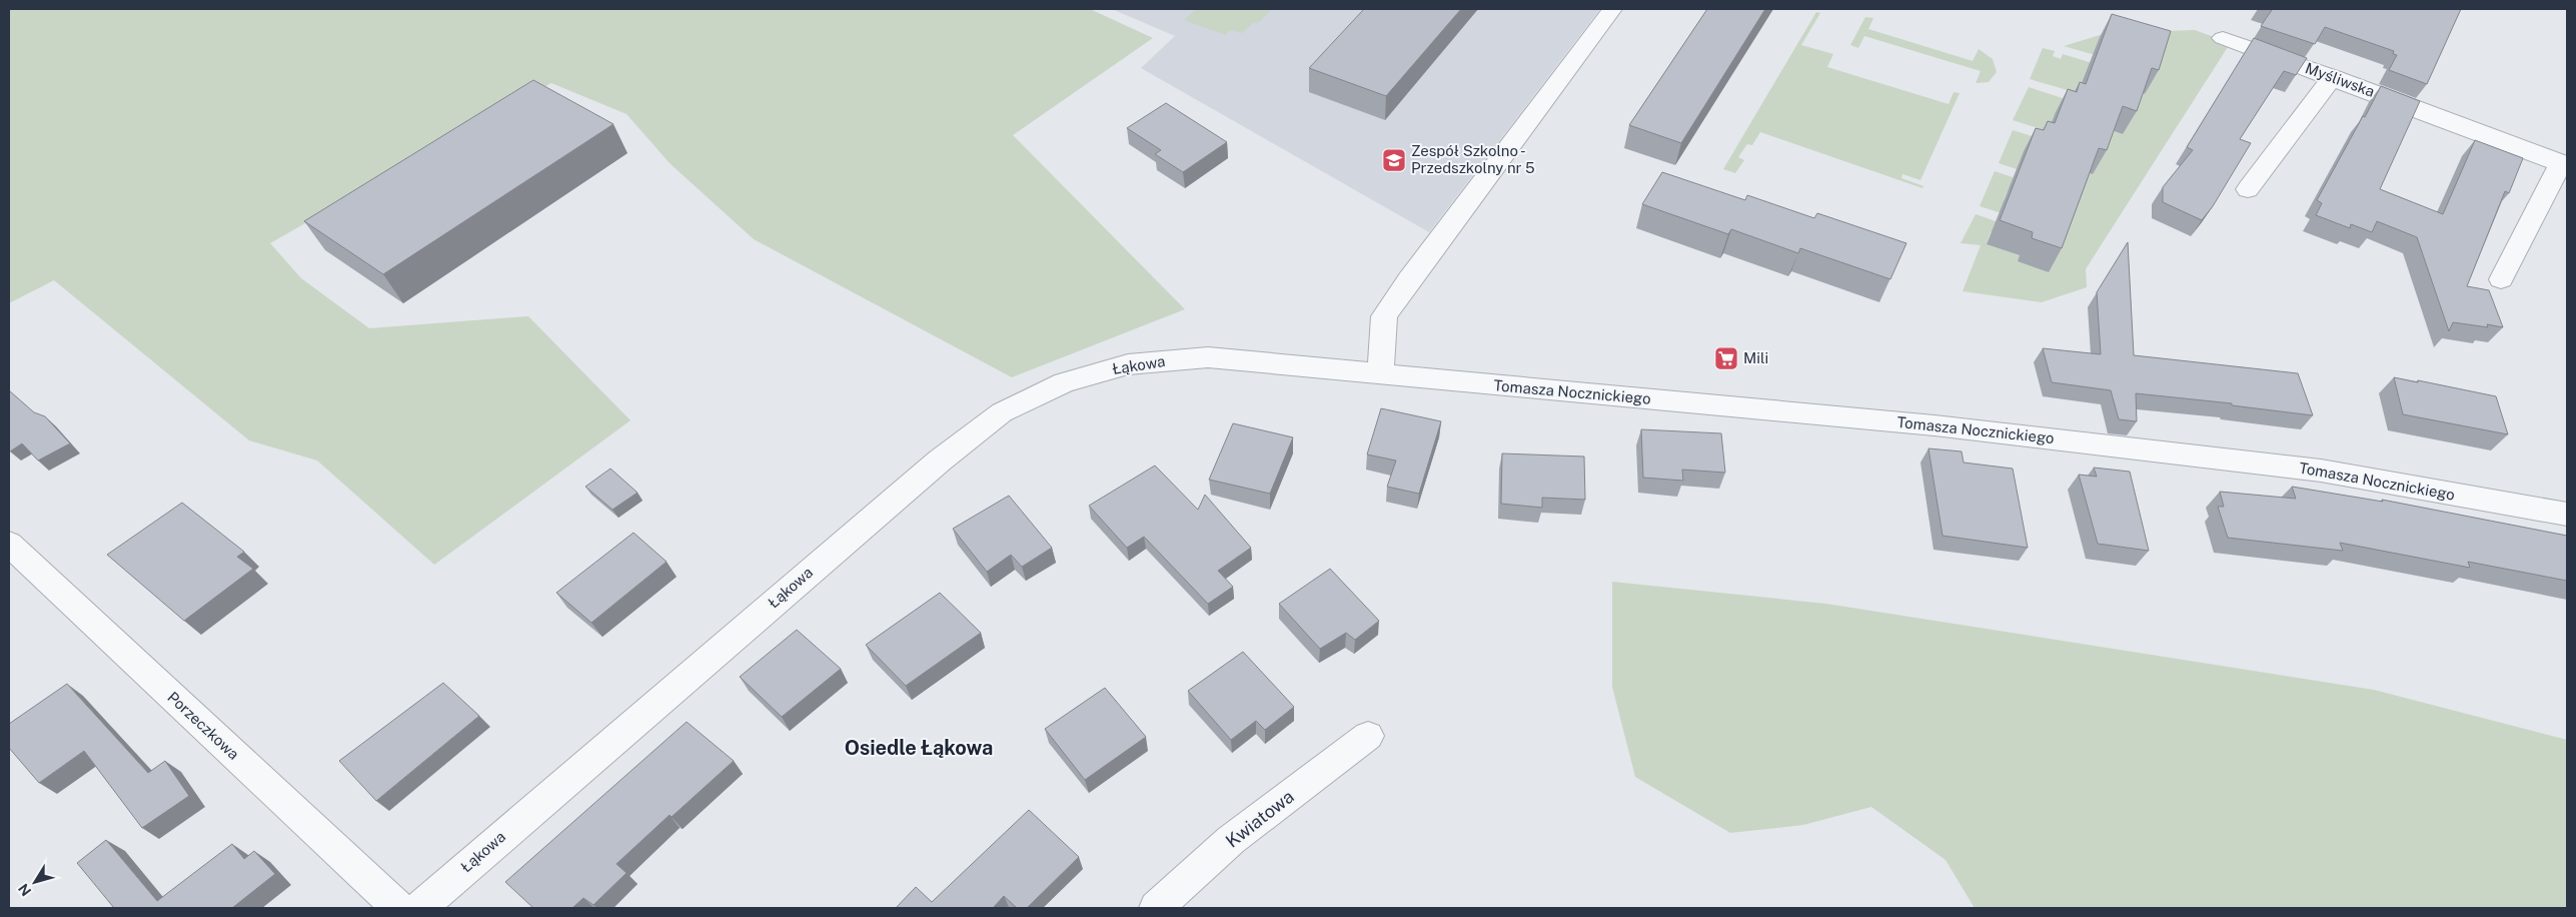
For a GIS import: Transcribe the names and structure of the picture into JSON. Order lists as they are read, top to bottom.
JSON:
{
  "streets": {
    "street": [
      "Myśliwska",
      "Łąkowa",
      "Tomasza Nocznickiego",
      "Porzeczkowa",
      "Kwiatowa"
    ]
  },
  "crossings": [
    ["Łąkowa", "Tomasza Nocznickiego"]
  ],
  "districts": ["Osiedle Łąkowa"],
  "places": {
    "school or university": ["Zespół Szkolno - Przedszkolny nr 5"],
    "supermarket": ["Mili"]
  },
  "north": "bottom left"
}
